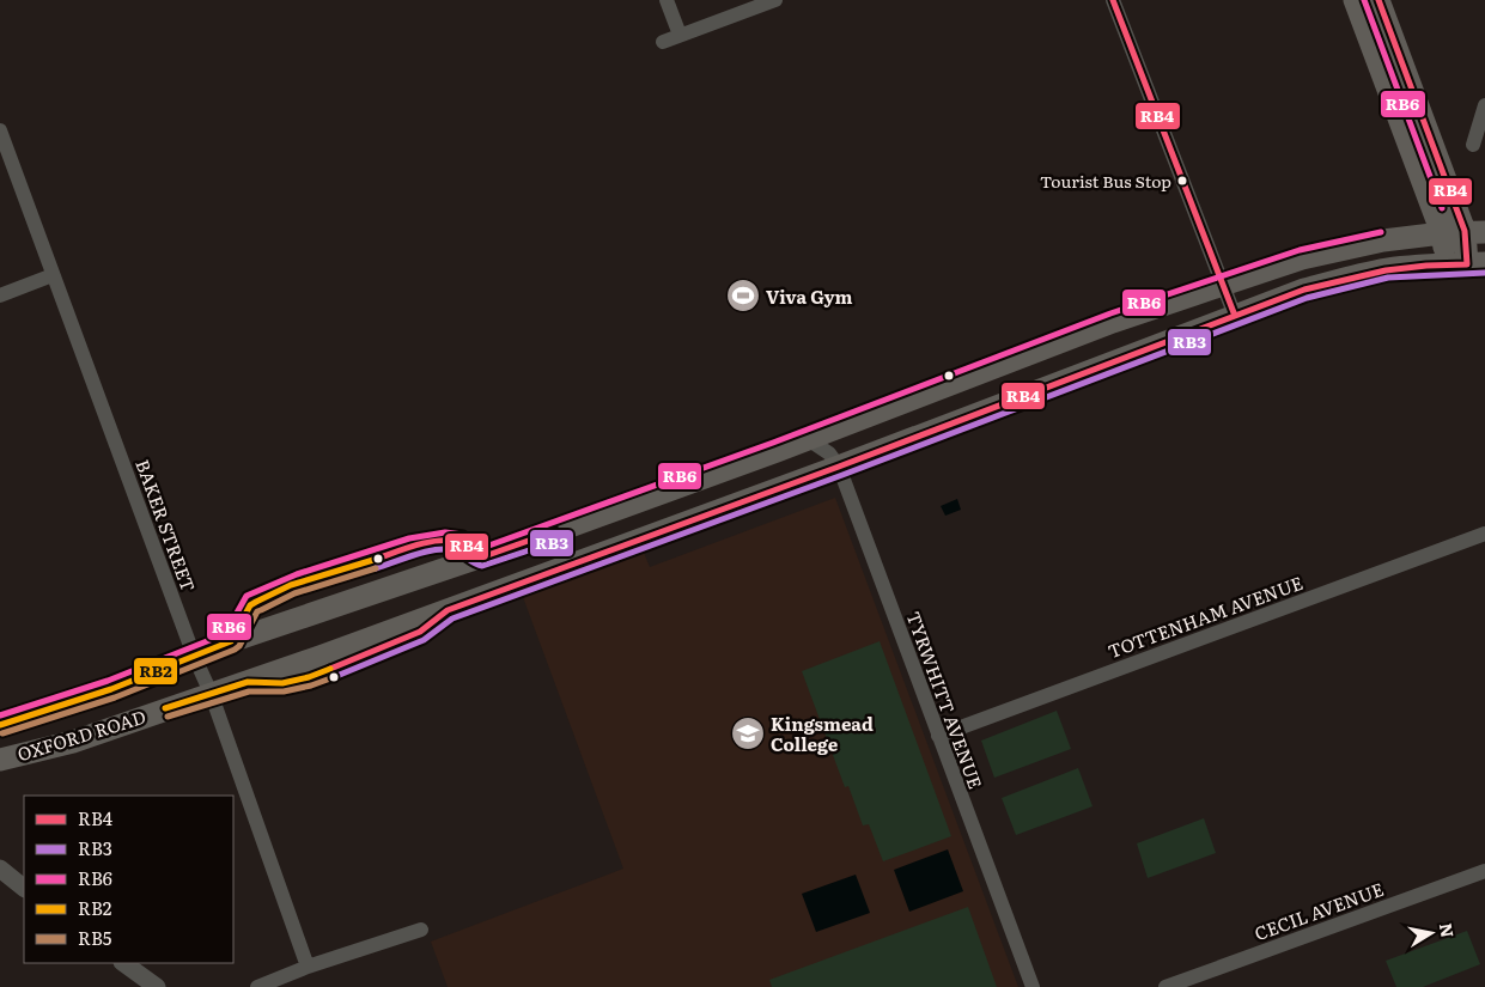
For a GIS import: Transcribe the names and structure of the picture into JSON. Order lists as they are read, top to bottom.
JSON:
{
  "streets": {
    "main road": ["OXFORD ROAD"],
    "street": [
      "BAKER STREET",
      "TOTTENHAM AVENUE",
      "TYRWHITT AVENUE",
      "CECIL AVENUE"
    ]
  },
  "crossings": [
    ["BAKER STREET", "OXFORD ROAD"],
    ["TOTTENHAM AVENUE", "TYRWHITT AVENUE"],
    ["TYRWHITT AVENUE", "OXFORD ROAD"]
  ],
  "places": {
    "other": ["Tourist Bus Stop"],
    "sports": ["Viva Gym"],
    "school or university": ["Kingsmead College"]
  },
  "lines": [
    "transit line RB4",
    "transit line RB6",
    "transit line RB3",
    "transit line RB2",
    "transit line RB5"
  ],
  "legend": [
    "RB4",
    "RB3",
    "RB6",
    "RB2",
    "RB5"
  ],
  "north": "right"
}
